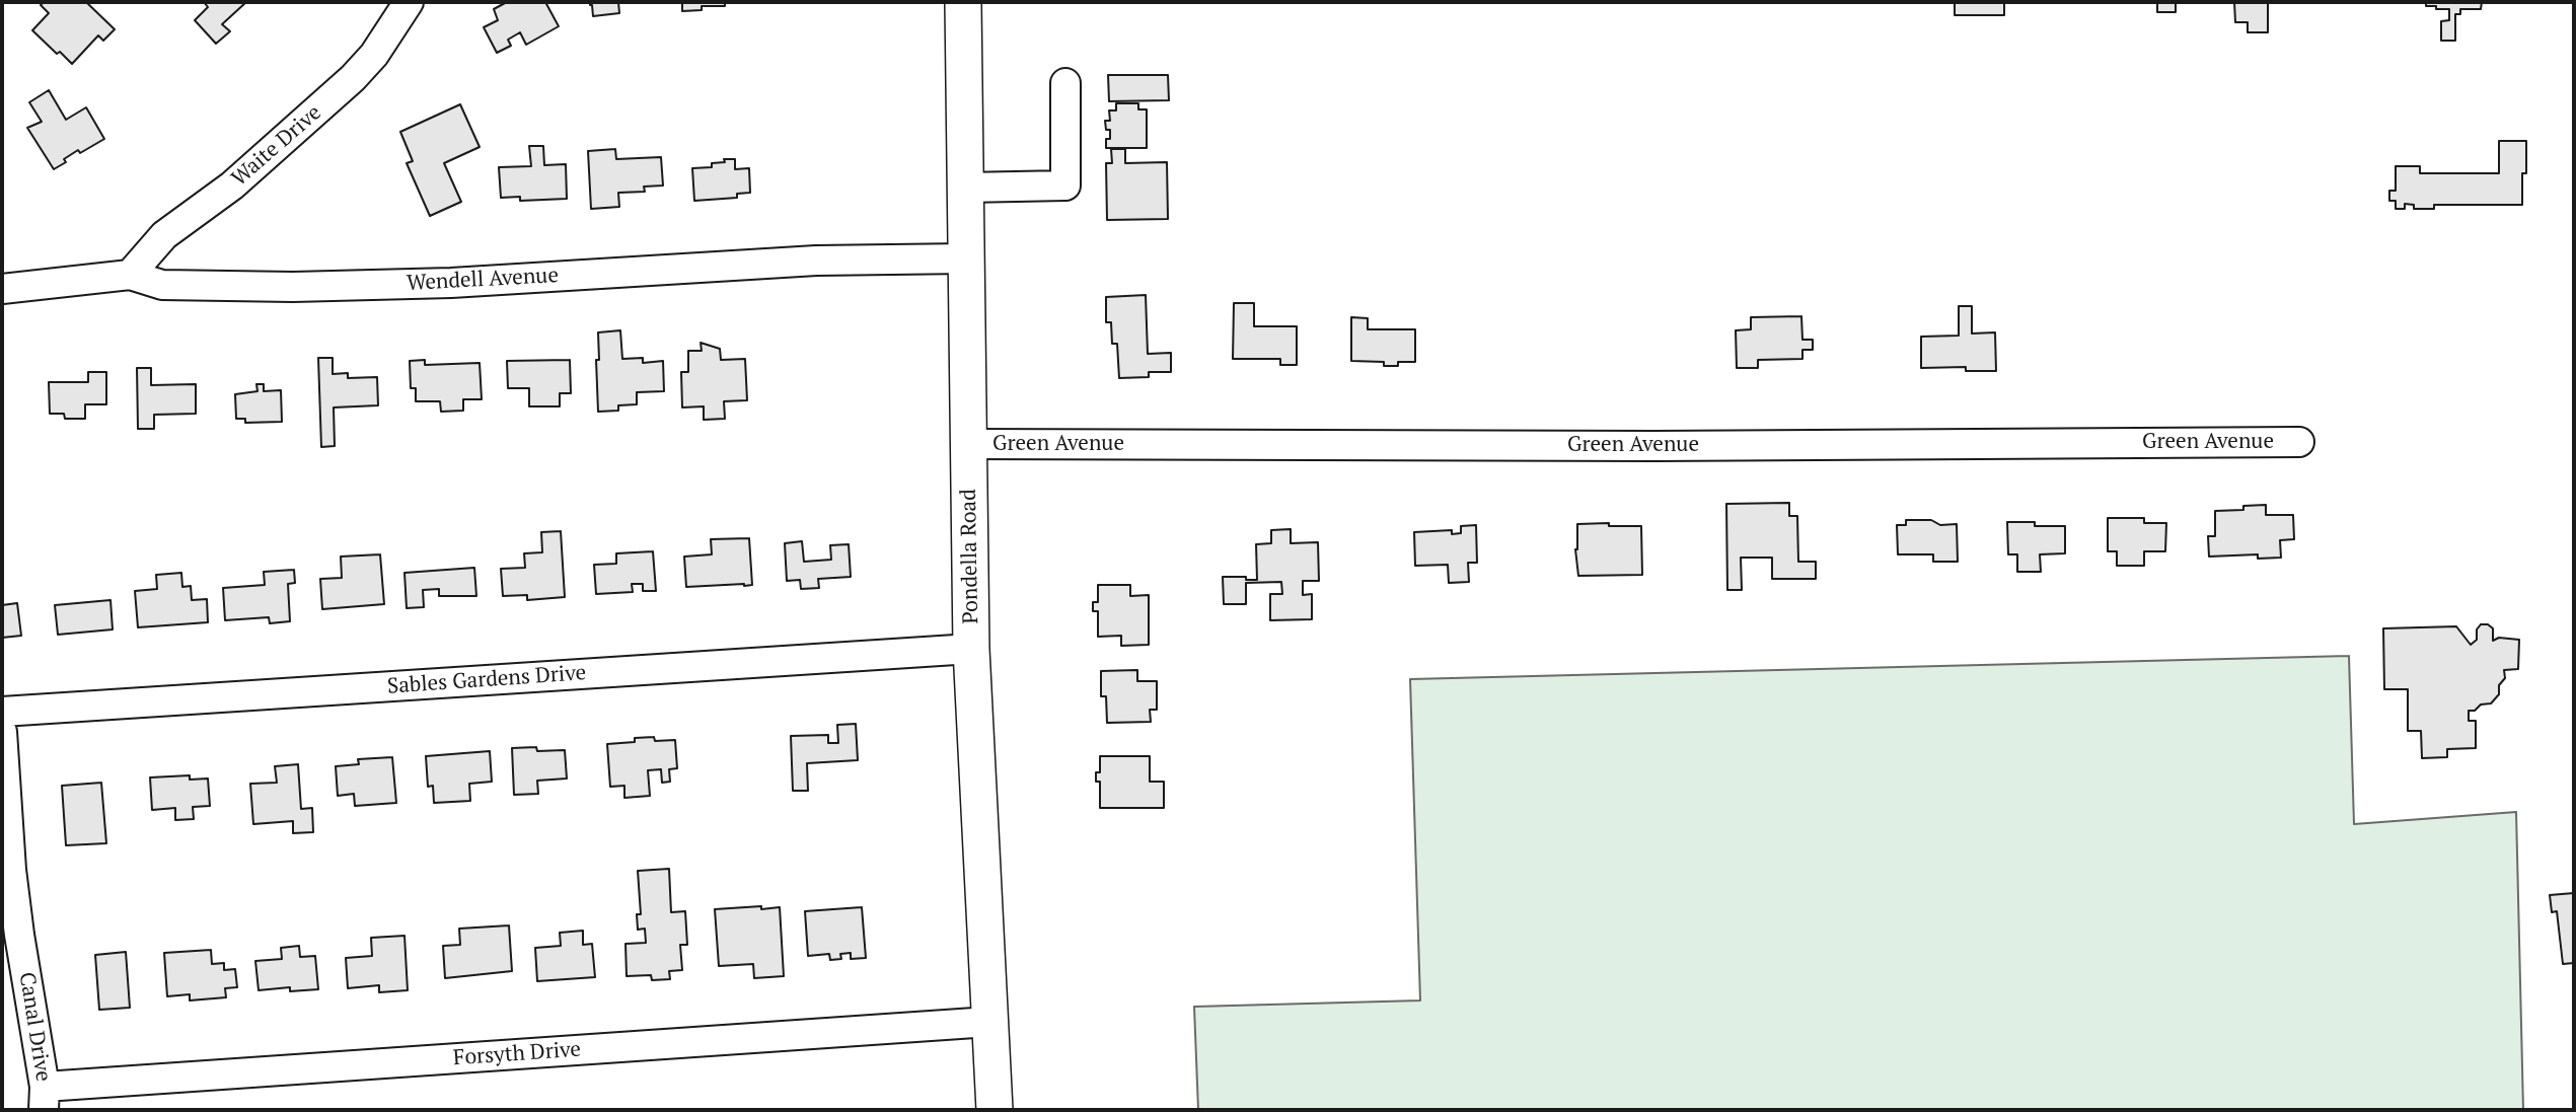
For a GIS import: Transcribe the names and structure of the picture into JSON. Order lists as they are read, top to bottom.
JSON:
{
  "streets": {
    "main road": ["Pondella Road"],
    "street": [
      "Waite Drive",
      "Wendell Avenue",
      "Green Avenue",
      "Sables Gardens Drive",
      "Canal Drive",
      "Forsyth Drive"
    ]
  },
  "crossings": [
    ["Waite Drive", "Wendell Avenue"],
    ["Wendell Avenue", "Pondella Road"],
    ["Green Avenue", "Pondella Road"],
    ["Pondella Road", "Sables Gardens Drive"],
    ["Pondella Road", "Forsyth Drive"],
    ["Canal Drive", "Forsyth Drive"]
  ]
}
